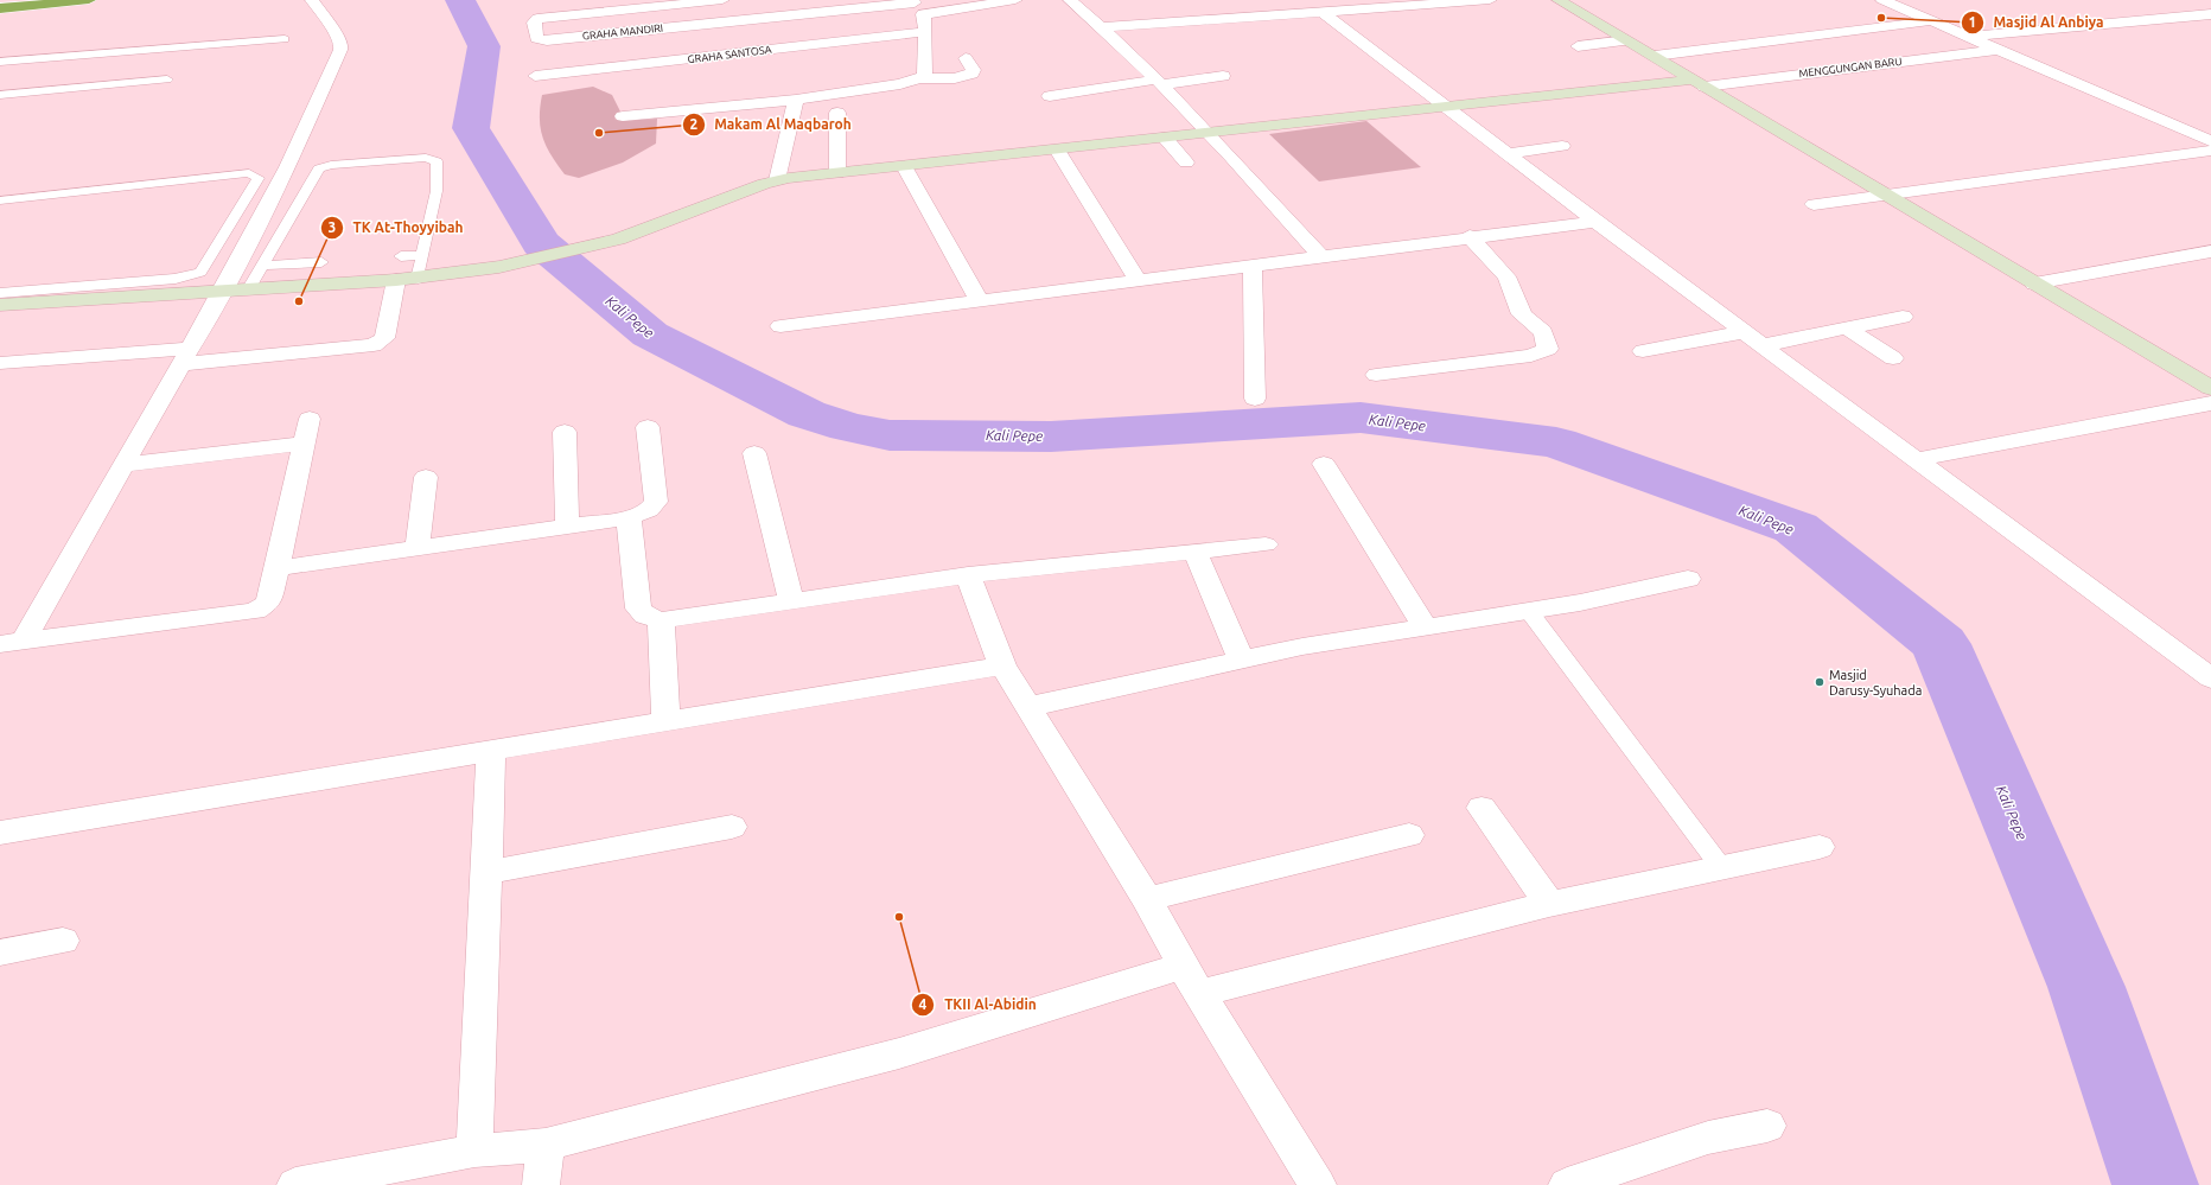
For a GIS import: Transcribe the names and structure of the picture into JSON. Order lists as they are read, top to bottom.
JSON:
{
  "streets": {
    "street": ["GRAHA MANDIRI", "GRAHA SANTOSA", "MENGGUNGAN BARU"]
  },
  "water": ["Kali Pepe"],
  "places": [
    "Masjid Al Anbiya",
    "Makam Al Maqbaroh",
    "TK At-Thoyyibah",
    "Masjid Darusy-Syuhada",
    "TKII Al-Abidin"
  ]
}
